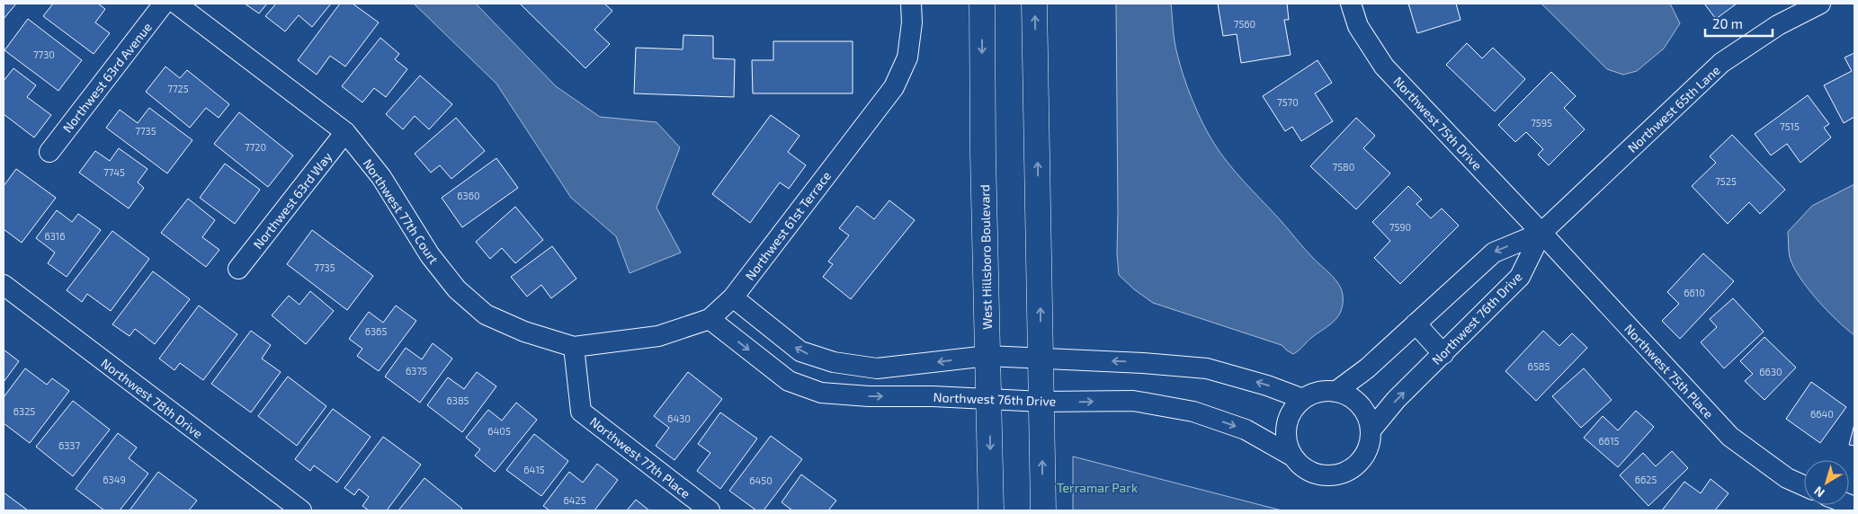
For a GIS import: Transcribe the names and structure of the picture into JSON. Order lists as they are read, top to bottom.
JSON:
{
  "streets": {
    "street": [
      "Northwest 63rd Avenue",
      "Northwest 65th Lane",
      "Northwest 75th Drive",
      "Northwest 63rd Way",
      "Northwest 77th Court",
      "Northwest 61st Terrace",
      "West Hillsboro Boulevard",
      "Northwest 76th Drive",
      "Northwest 75th Place",
      "Northwest 78th Drive",
      "Northwest 77th Place"
    ]
  },
  "crossings": [
    ["Northwest 65th Lane", "Northwest 75th Drive"],
    ["Northwest 65th Lane", "Northwest 76th Drive"],
    ["Northwest 65th Lane", "Northwest 75th Place"],
    ["Northwest 75th Drive", "Northwest 76th Drive"],
    ["Northwest 75th Drive", "Northwest 75th Place"],
    ["Northwest 63rd Way", "Northwest 77th Court"],
    ["Northwest 77th Court", "Northwest 61st Terrace"],
    ["Northwest 77th Court", "Northwest 77th Place"],
    ["Northwest 61st Terrace", "Northwest 76th Drive"],
    ["Northwest 61st Terrace", "Northwest 77th Place"],
    ["West Hillsboro Boulevard", "Northwest 76th Drive"],
    ["Northwest 76th Drive", "Northwest 75th Place"]
  ],
  "parks": ["Terramar Park"],
  "house_numbers": [
    "7560",
    "7730",
    "7725",
    "7570",
    "7595",
    "7515",
    "7735",
    "7720",
    "7580",
    "7745",
    "7525",
    "6360",
    "7590",
    "6316",
    "7735",
    "6610",
    "6365",
    "6585",
    "6375",
    "6630",
    "6385",
    "6325",
    "6640",
    "6430",
    "6405",
    "6615",
    "6337",
    "6415",
    "6349",
    "6625",
    "6450",
    "6425"
  ],
  "scale_bar": "20 m",
  "north": "bottom left"
}
